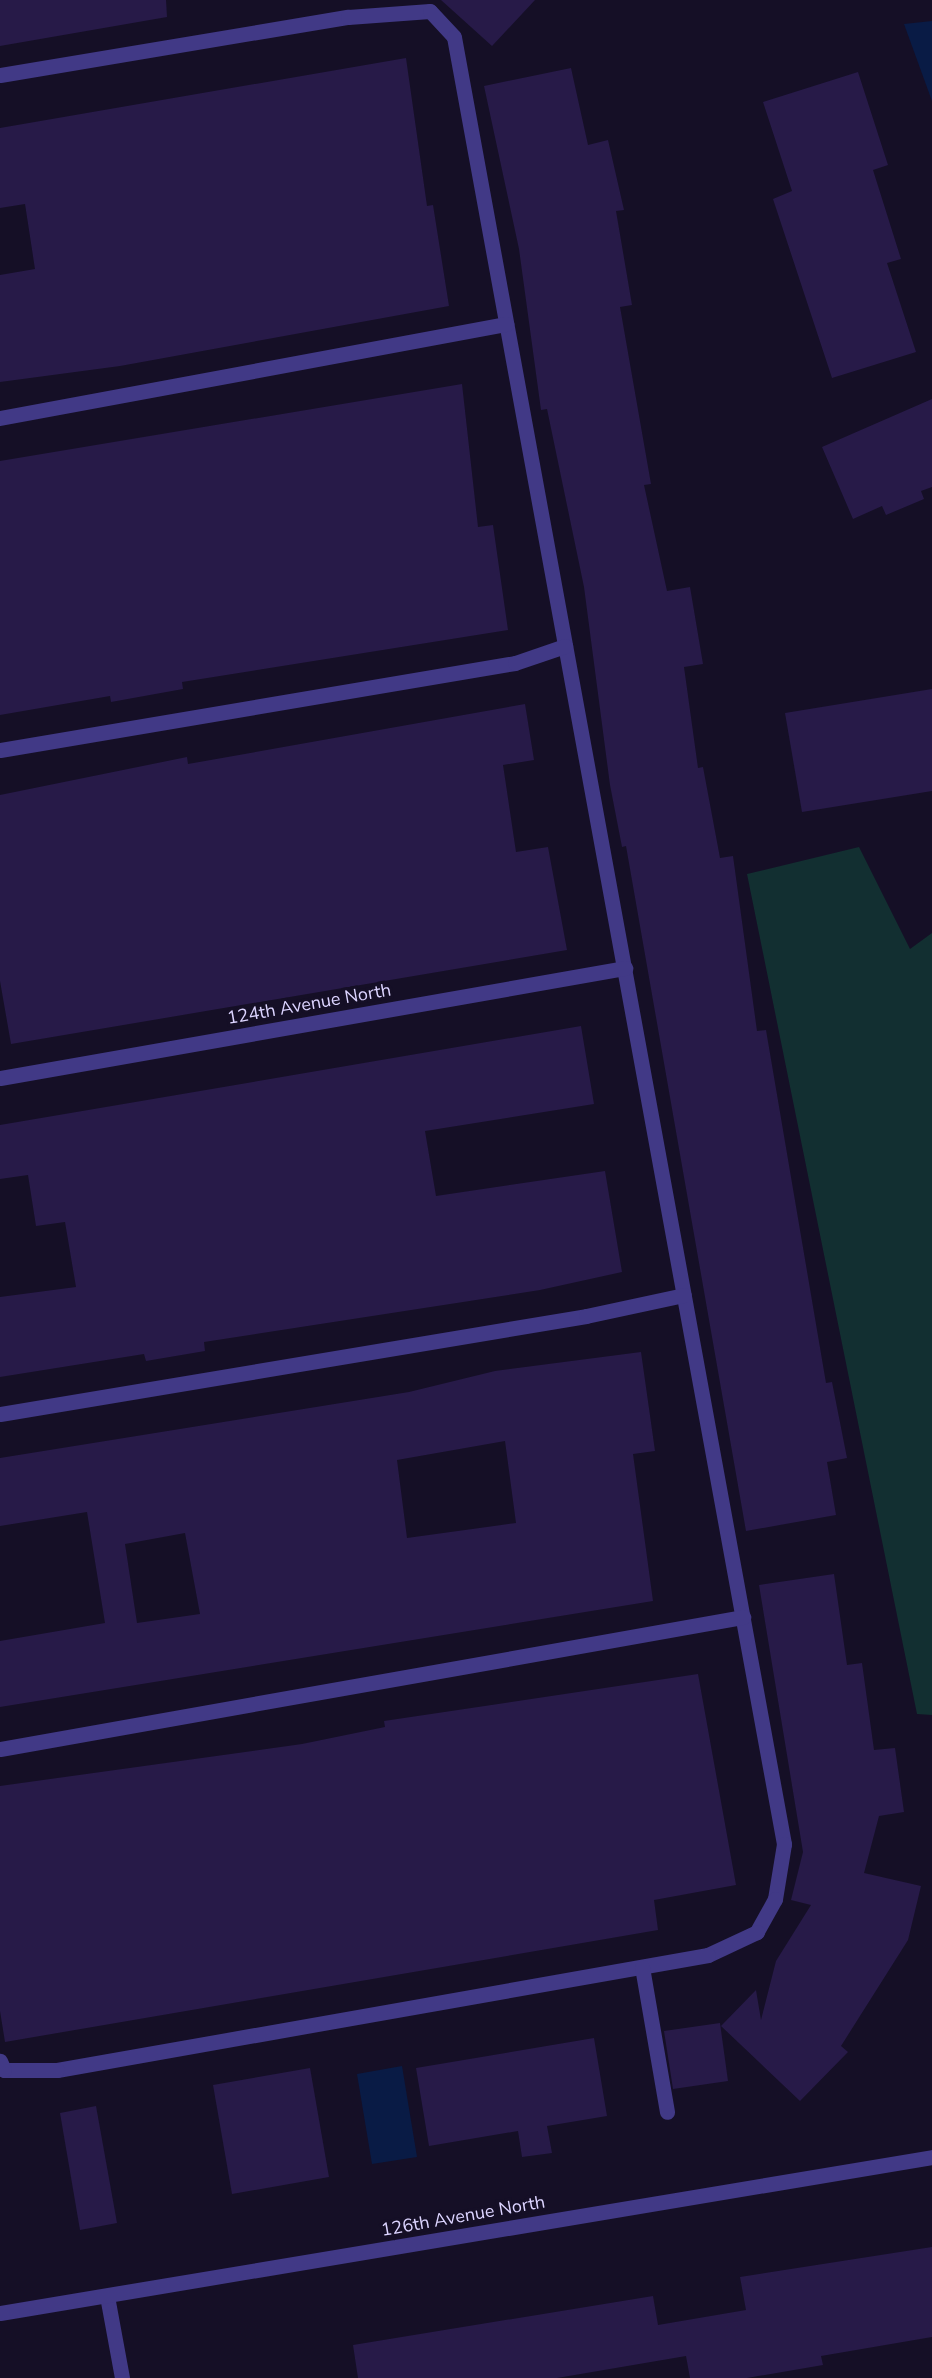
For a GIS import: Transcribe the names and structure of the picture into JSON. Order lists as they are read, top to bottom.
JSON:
{
  "streets": {
    "street": ["124th Avenue North", "126th Avenue North"]
  }
}
